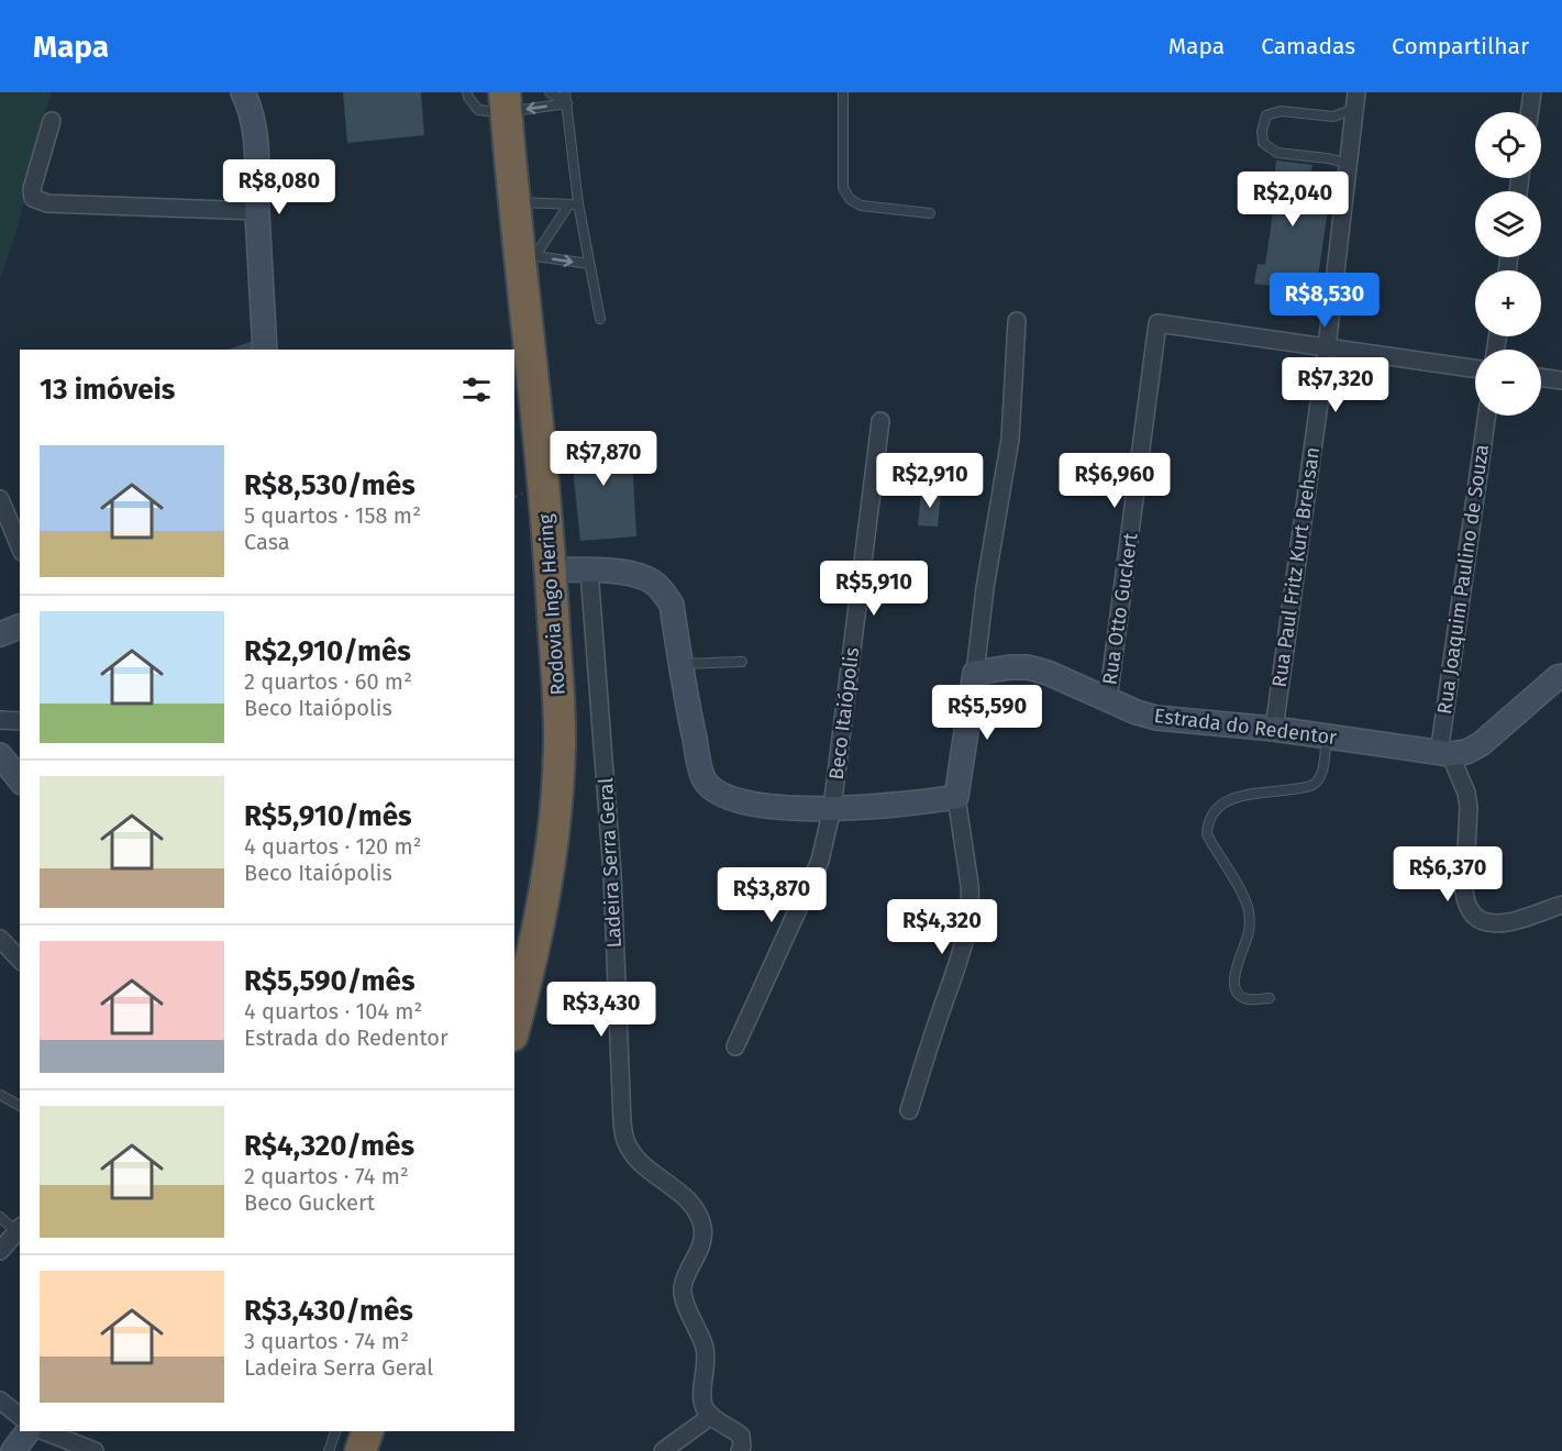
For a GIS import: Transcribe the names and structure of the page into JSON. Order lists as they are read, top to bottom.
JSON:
{
  "streets": {
    "highway": ["Rodovia Ingo Hering"],
    "street": [
      "Rua Paul Fritz Kurt Brehsan",
      "Rua Joaquim Paulino de Souza",
      "Rua Otto Guckert",
      "Beco Itaiópolis",
      "Estrada do Redentor",
      "Ladeira Serra Geral"
    ]
  },
  "crossings": [
    ["Rua Paul Fritz Kurt Brehsan", "Rua Otto Guckert"],
    ["Rua Paul Fritz Kurt Brehsan", "Estrada do Redentor"],
    ["Rua Joaquim Paulino de Souza", "Estrada do Redentor"],
    ["Rua Otto Guckert", "Estrada do Redentor"]
  ],
  "page": {
    "header": "Mapa",
    "nav": ["Mapa", "Camadas", "Compartilhar"],
    "map_buttons": ["+", "−"],
    "price": [
      "R$8,080",
      "R$2,040",
      "R$8,530",
      "R$7,320",
      "R$7,870",
      "R$2,910",
      "R$6,960",
      "R$5,910",
      "R$5,590",
      "R$6,370",
      "R$3,870",
      "R$4,320",
      "R$3,430"
    ],
    "heading": "13 imóveis",
    "list": [
      {
        "name": "R$8,530/mês",
        "note": "5 quartos · 158 m² · Casa"
      },
      {
        "name": "R$2,910/mês",
        "note": "2 quartos · 60 m² · Beco Itaiópolis"
      },
      {
        "name": "R$5,910/mês",
        "note": "4 quartos · 120 m² · Beco Itaiópolis"
      },
      {
        "name": "R$5,590/mês",
        "note": "4 quartos · 104 m² · Estrada do Redentor"
      },
      {
        "name": "R$4,320/mês",
        "note": "2 quartos · 74 m² · Beco Guckert"
      },
      {
        "name": "R$3,430/mês",
        "note": "3 quartos · 74 m² · Ladeira Serra Geral"
      }
    ]
  }
}
